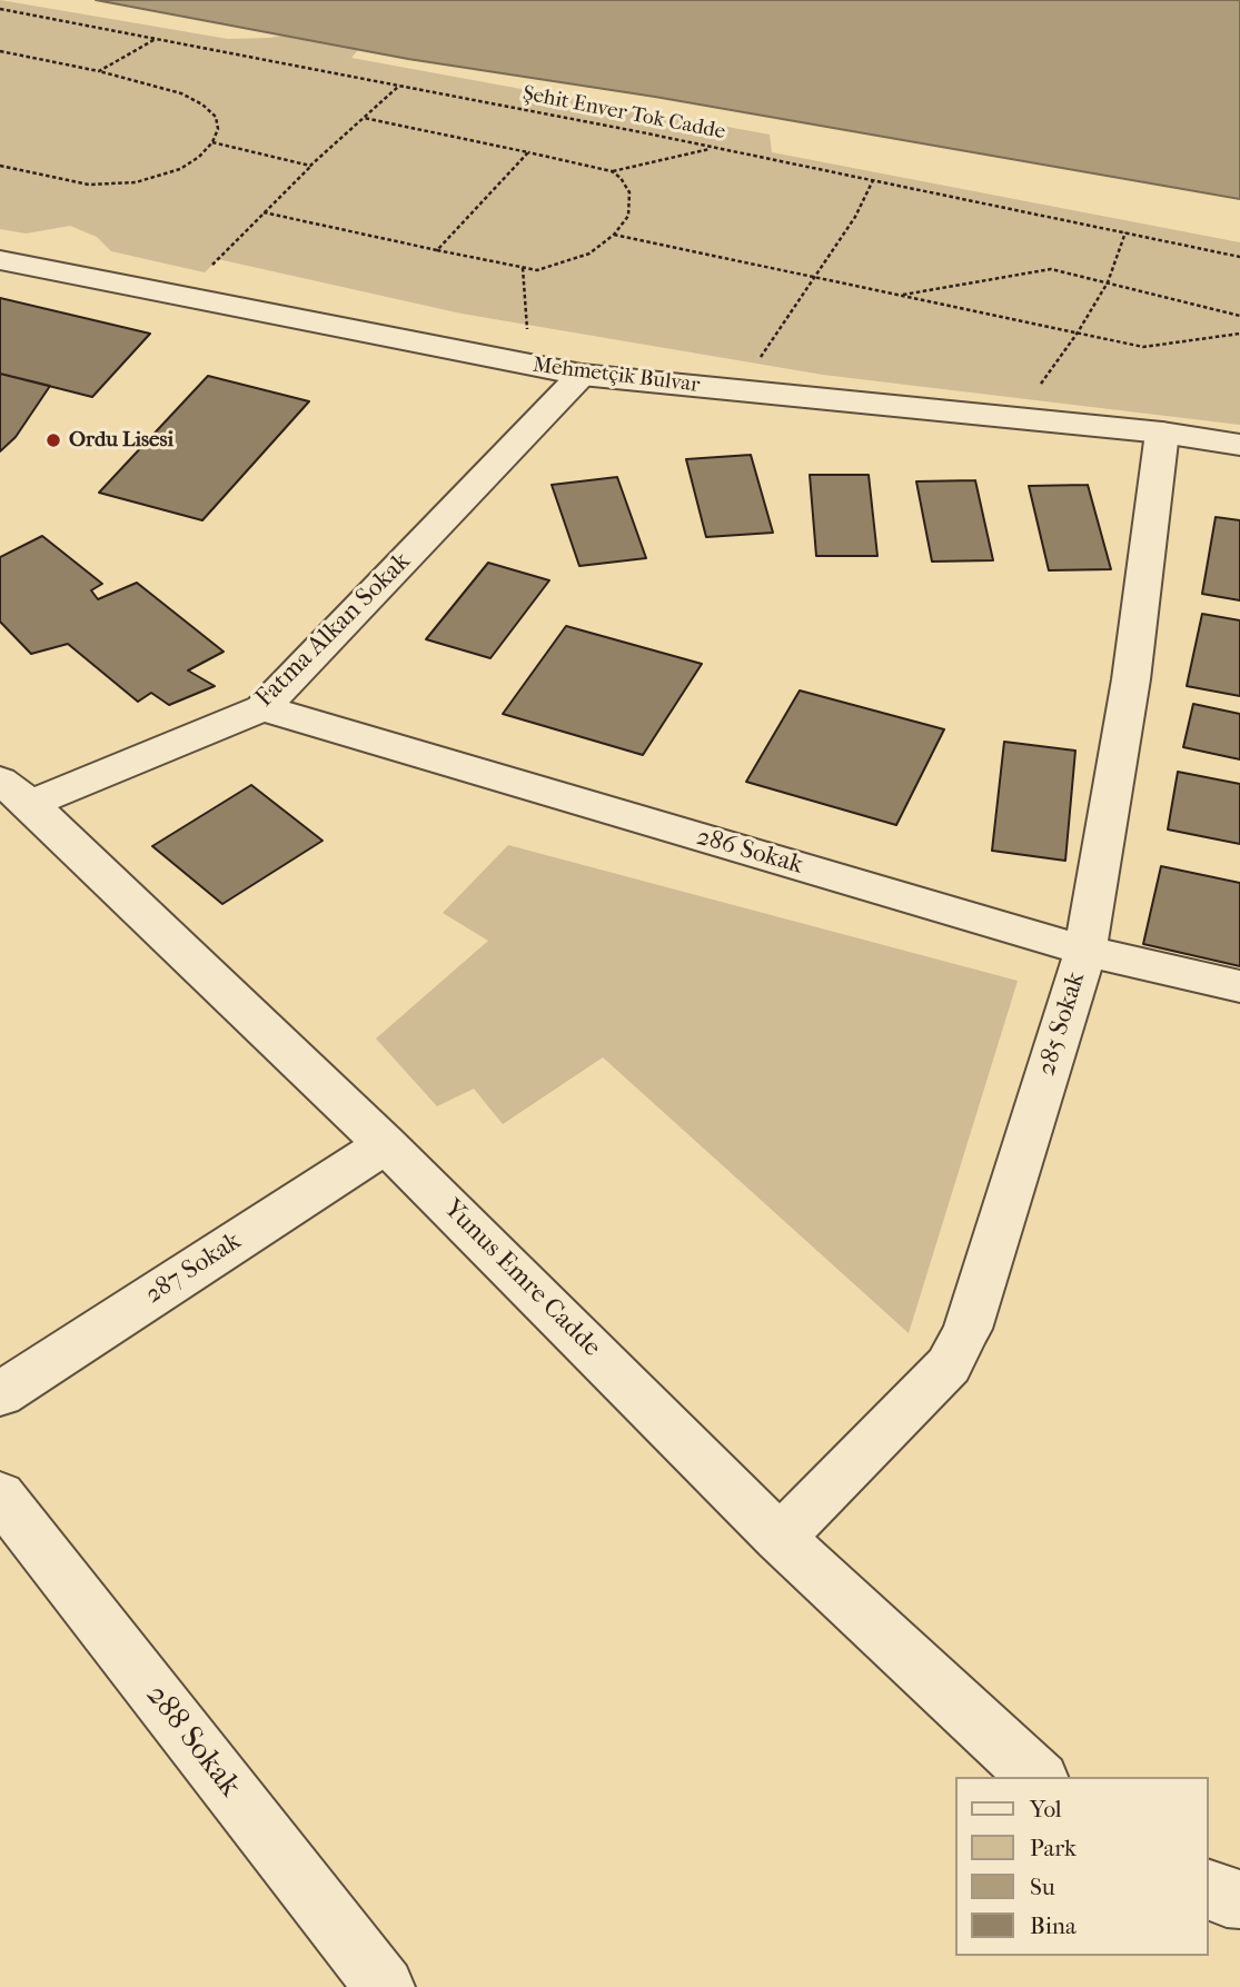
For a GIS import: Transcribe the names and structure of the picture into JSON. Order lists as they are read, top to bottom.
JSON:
{
  "streets": {
    "street": [
      "Mehmetçik Bulvar",
      "Fatma Alkan Sokak",
      "286 Sokak",
      "285 Sokak",
      "287 Sokak",
      "Yunus Emre Cadde",
      "288 Sokak"
    ],
    "path": ["Şehit Enver Tok Cadde"]
  },
  "crossings": [
    ["Mehmetçik Bulvar", "Fatma Alkan Sokak"],
    ["Mehmetçik Bulvar", "285 Sokak"],
    ["Fatma Alkan Sokak", "286 Sokak"],
    ["Fatma Alkan Sokak", "Yunus Emre Cadde"],
    ["286 Sokak", "285 Sokak"],
    ["285 Sokak", "Yunus Emre Cadde"],
    ["287 Sokak", "Yunus Emre Cadde"]
  ],
  "places": ["Ordu Lisesi"],
  "legend": [
    "Yol",
    "Park",
    "Su",
    "Bina"
  ]
}
